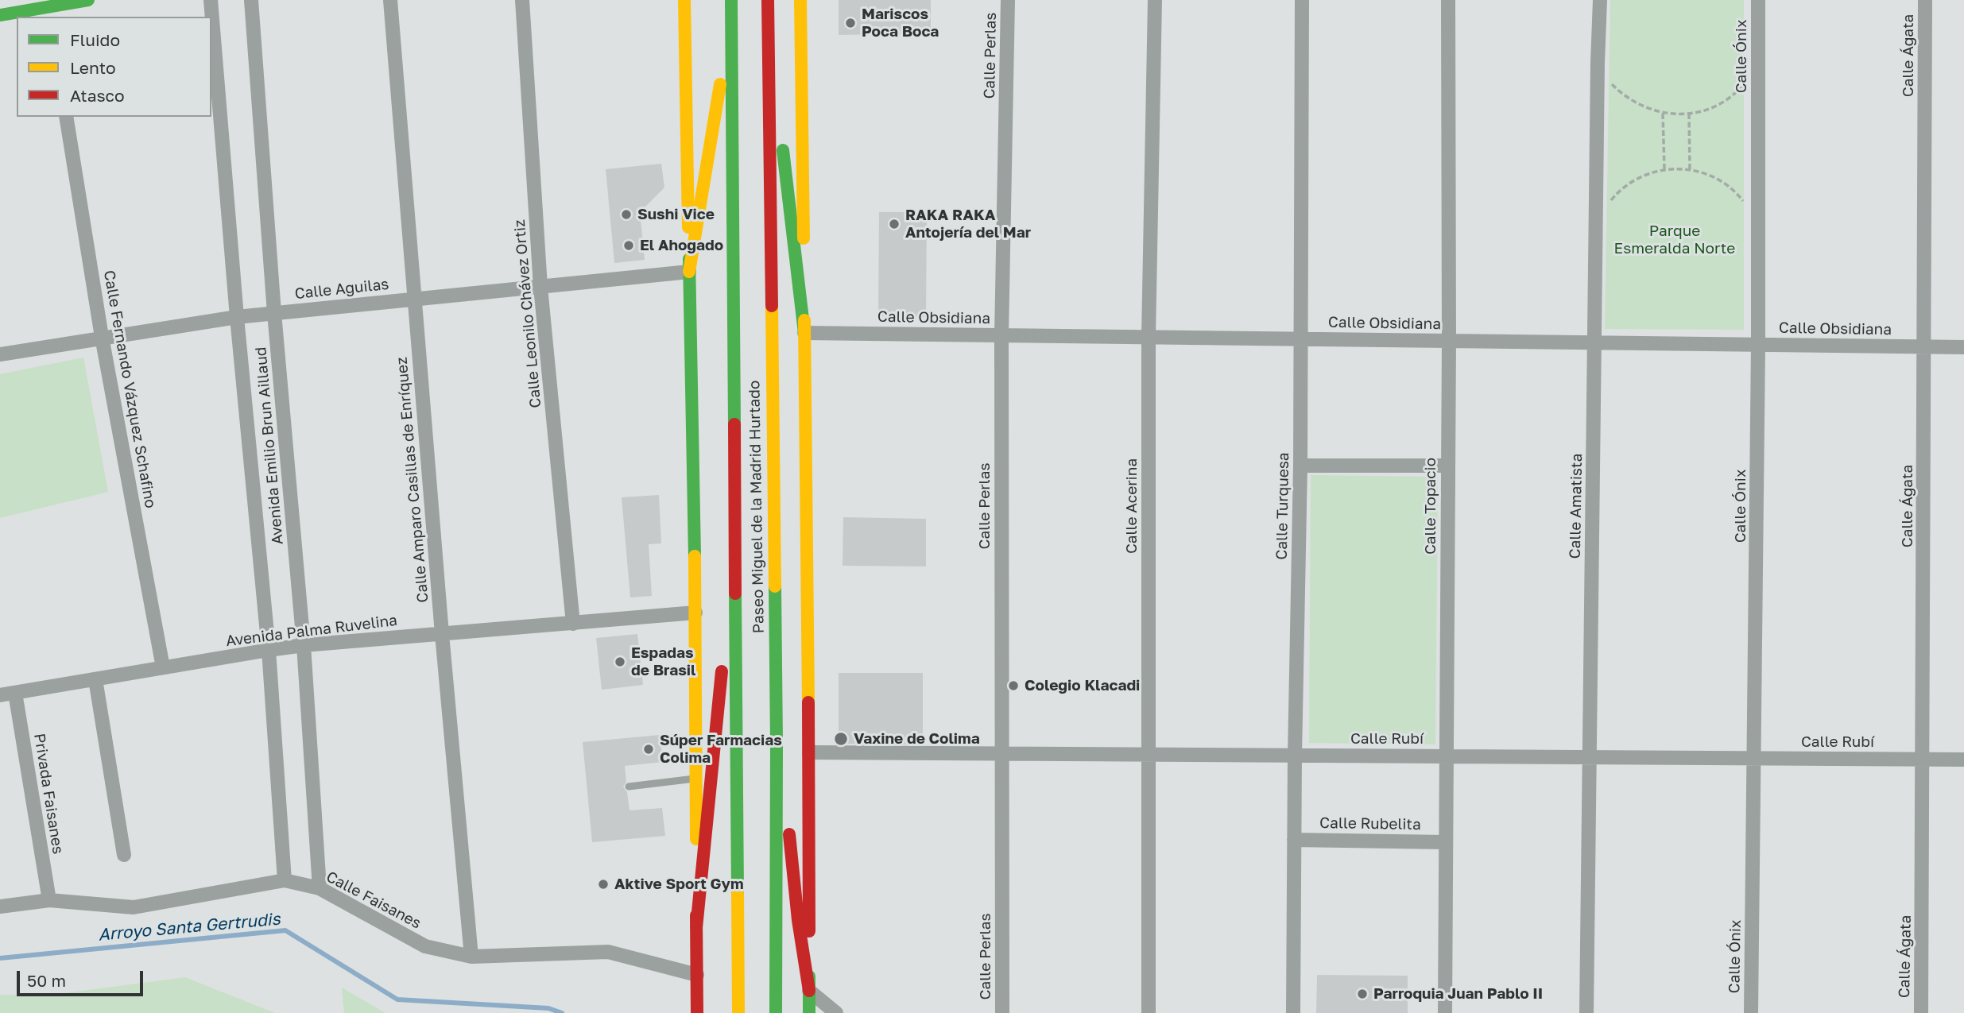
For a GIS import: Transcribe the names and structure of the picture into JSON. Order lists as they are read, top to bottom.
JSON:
{
  "streets": {
    "main road": ["Paseo Miguel de la Madrid Hurtado"],
    "street": [
      "Calle Perlas",
      "Calle Ágata",
      "Calle Ónix",
      "Calle Aguilas",
      "Calle Leonilo Chávez Ortiz",
      "Calle Obsidiana",
      "Calle Fernando Vázquez Schafino",
      "Avenida Emilio Brun Aillaud",
      "Calle Amparo Casillas de Enríquez",
      "Calle Acerina",
      "Calle Turquesa",
      "Calle Topacio",
      "Calle Amatista",
      "Avenida Palma Ruvelina",
      "Calle Rubí",
      "Privada Faisanes",
      "Calle Rubelita",
      "Calle Faisanes"
    ]
  },
  "crossings": [
    ["Calle Perlas", "Calle Obsidiana"],
    ["Calle Perlas", "Calle Rubí"],
    ["Calle Ágata", "Calle Obsidiana"],
    ["Calle Ágata", "Calle Rubí"],
    ["Calle Ónix", "Calle Obsidiana"],
    ["Calle Ónix", "Calle Rubí"],
    ["Calle Aguilas", "Calle Leonilo Chávez Ortiz"],
    ["Calle Aguilas", "Calle Fernando Vázquez Schafino"],
    ["Calle Aguilas", "Avenida Emilio Brun Aillaud"],
    ["Calle Aguilas", "Calle Amparo Casillas de Enríquez"],
    ["Calle Leonilo Chávez Ortiz", "Avenida Palma Ruvelina"],
    ["Calle Obsidiana", "Calle Acerina"],
    ["Calle Obsidiana", "Calle Turquesa"],
    ["Calle Obsidiana", "Calle Topacio"],
    ["Calle Obsidiana", "Calle Amatista"],
    ["Calle Fernando Vázquez Schafino", "Avenida Palma Ruvelina"],
    ["Avenida Emilio Brun Aillaud", "Avenida Palma Ruvelina"],
    ["Avenida Emilio Brun Aillaud", "Calle Faisanes"],
    ["Calle Amparo Casillas de Enríquez", "Avenida Palma Ruvelina"],
    ["Calle Amparo Casillas de Enríquez", "Calle Faisanes"],
    ["Calle Acerina", "Calle Rubí"],
    ["Calle Turquesa", "Calle Rubí"],
    ["Calle Turquesa", "Calle Rubelita"],
    ["Calle Topacio", "Calle Rubí"],
    ["Calle Topacio", "Calle Rubelita"],
    ["Calle Amatista", "Calle Rubí"],
    ["Avenida Palma Ruvelina", "Privada Faisanes"],
    ["Privada Faisanes", "Calle Faisanes"]
  ],
  "water": ["Arroyo Santa Gertrudis"],
  "parks": ["Parque Esmeralda Norte"],
  "places": [
    "Mariscos Poca Boca",
    "Sushi Vice",
    "RAKA RAKA Antojería del Mar",
    "El Ahogado",
    "Espadas de Brasil",
    "Colegio Klacadi",
    "Vaxine de Colima",
    "Súper Farmacias Colima",
    "Aktive Sport Gym",
    "Parroquia Juan Pablo II"
  ],
  "legend": ["Fluido", "Lento", "Atasco"],
  "scale_bar": "50 m"
}
